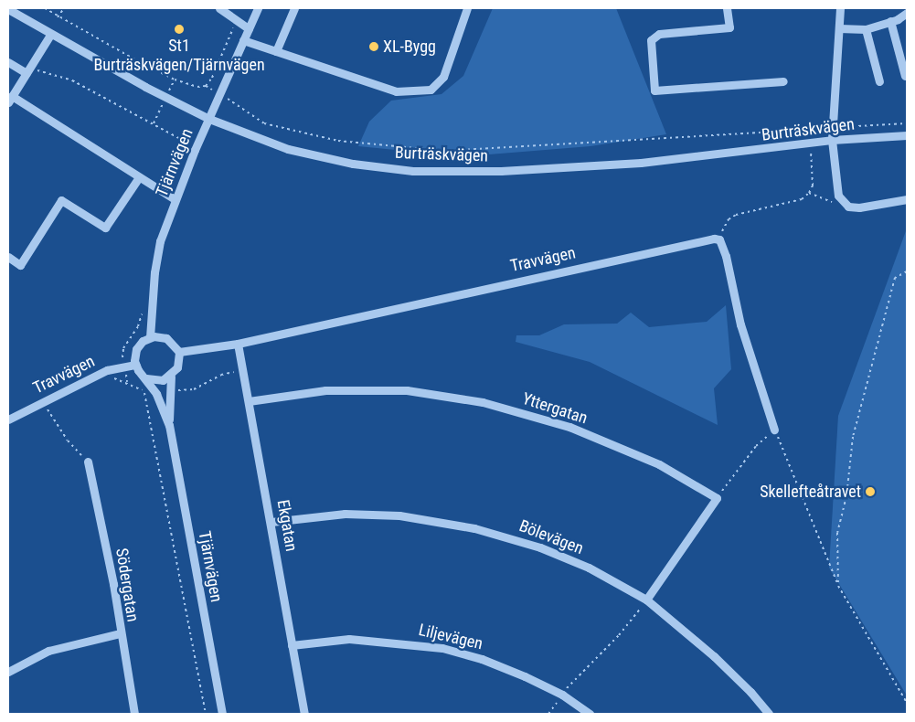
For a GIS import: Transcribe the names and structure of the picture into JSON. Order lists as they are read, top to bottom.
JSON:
{
  "streets": {
    "street": [
      "Burträskvägen",
      "Tjärnvägen",
      "Travvägen",
      "Yttergatan",
      "Ekgatan",
      "Bölevägen",
      "Södergatan",
      "Liljevägen"
    ]
  },
  "crossings": [
    ["Burträskvägen", "Tjärnvägen"],
    ["Tjärnvägen", "Travvägen"],
    ["Travvägen", "Ekgatan"],
    ["Yttergatan", "Ekgatan"],
    ["Ekgatan", "Bölevägen"],
    ["Ekgatan", "Liljevägen"]
  ],
  "places": ["St1 Burträskvägen/Tjärnvägen", "XL-Bygg", "Skellefteåtravet"]
}
